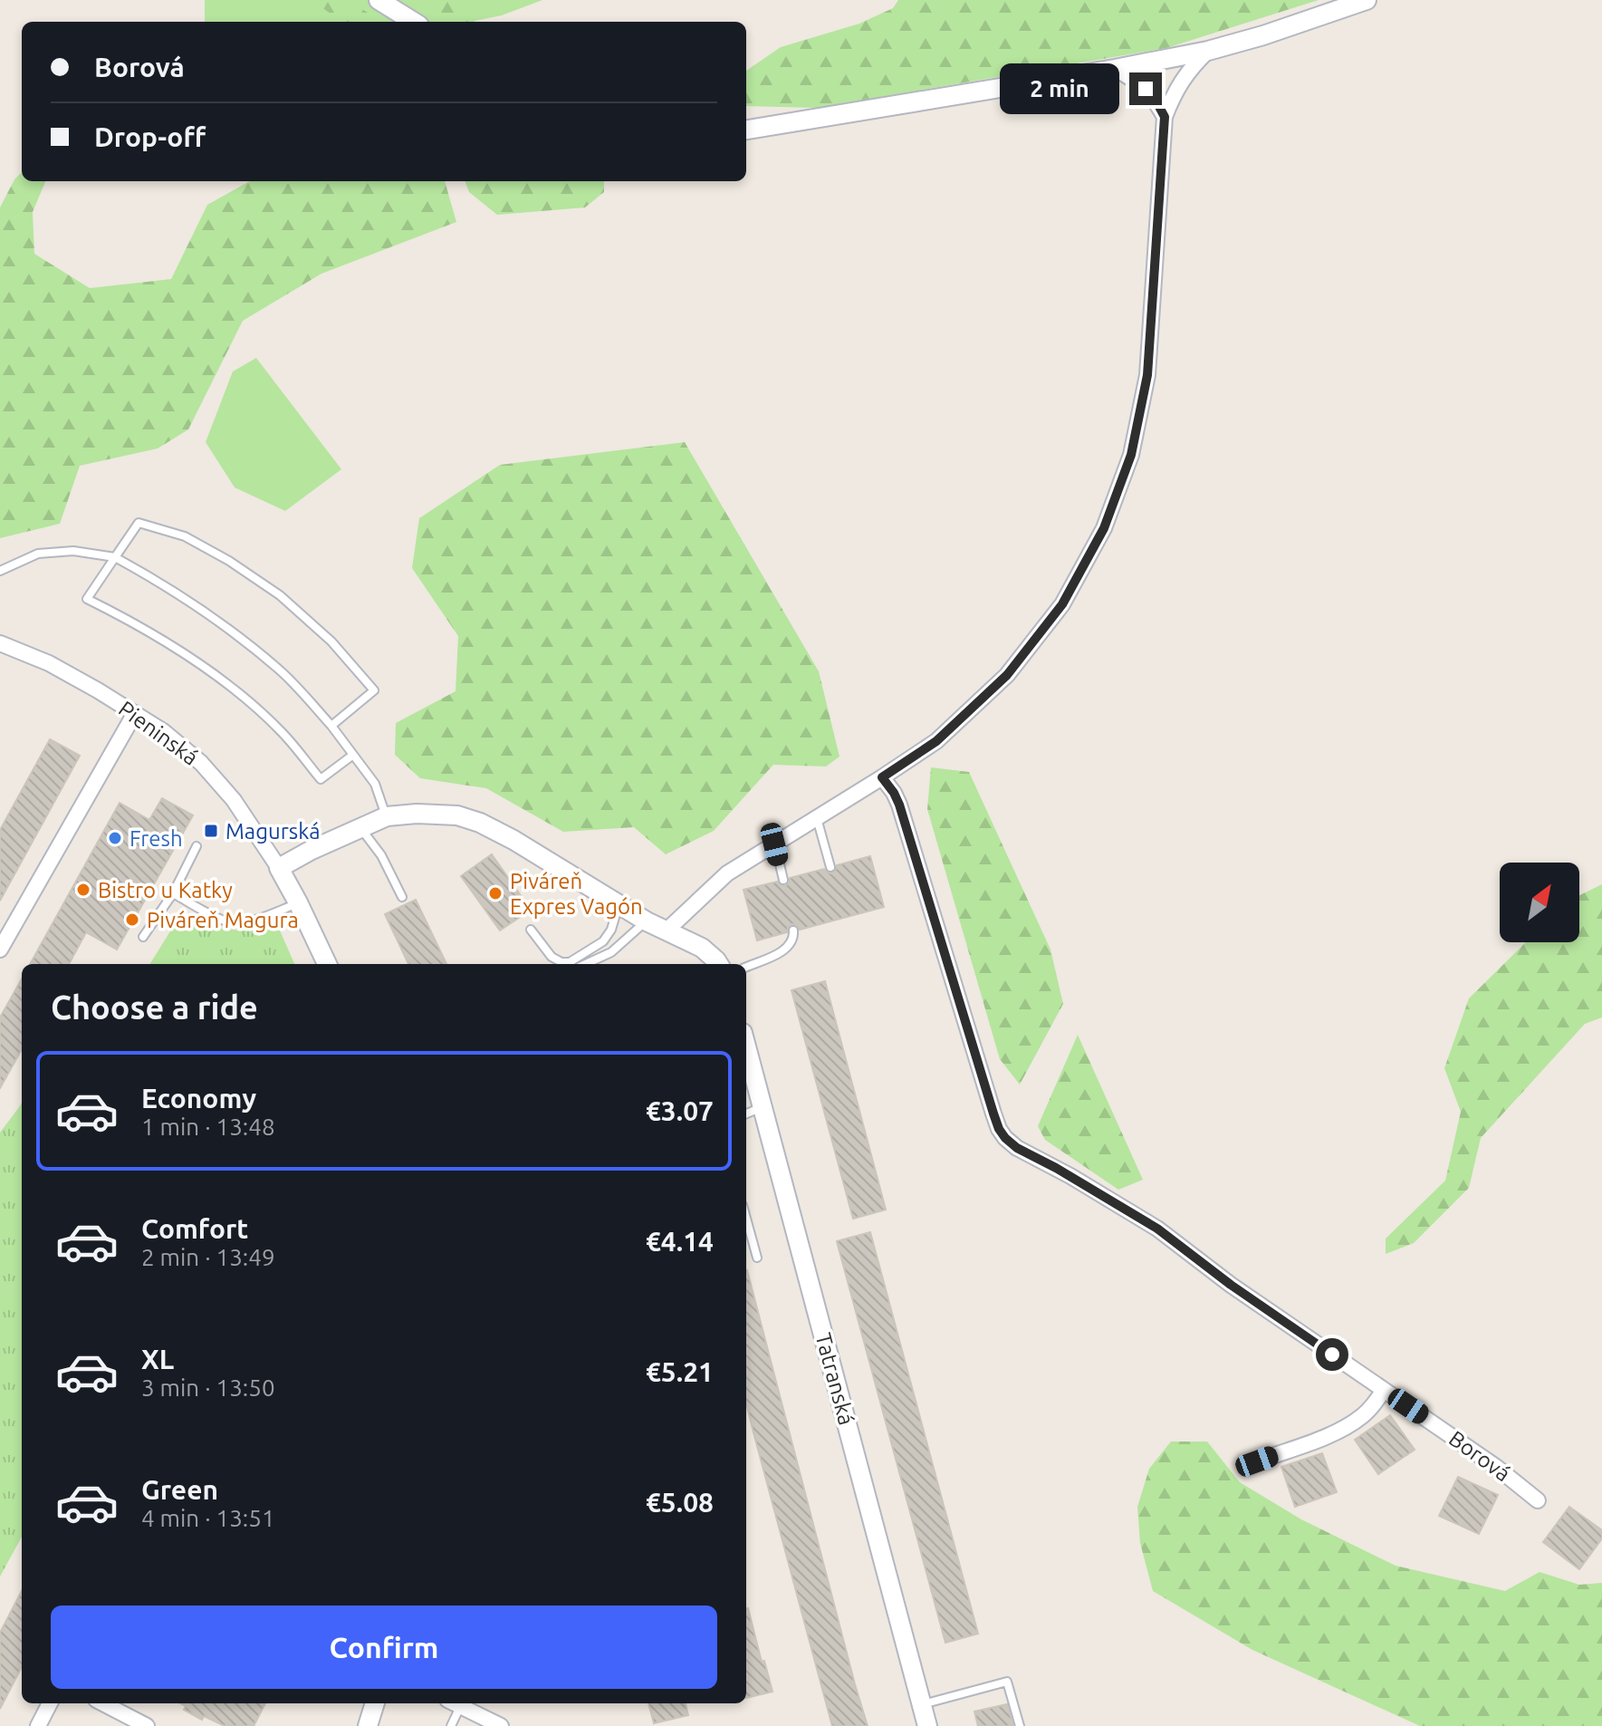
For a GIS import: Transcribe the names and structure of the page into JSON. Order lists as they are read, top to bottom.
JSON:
{
  "streets": {
    "street": ["Pieninská", "Tatranská", "Borová"]
  },
  "places": {
    "transit": ["Magurská"],
    "other": [
      "Fresh",
      "Bistro u Katky",
      "Piváreň Expres Vagón",
      "Piváreň Magura"
    ]
  },
  "north": "top right",
  "page": {
    "banner": ["Borová", "Drop-off"],
    "bubble": "2 min",
    "heading": "Choose a ride",
    "list": [
      {
        "name": "Economy",
        "note": "1 min · 13:48",
        "value": "€3.07"
      },
      {
        "name": "Comfort",
        "note": "2 min · 13:49",
        "value": "€4.14"
      },
      {
        "name": "XL",
        "note": "3 min · 13:50",
        "value": "€5.21"
      },
      {
        "name": "Green",
        "note": "4 min · 13:51",
        "value": "€5.08"
      }
    ],
    "buttons": "Confirm"
  }
}
